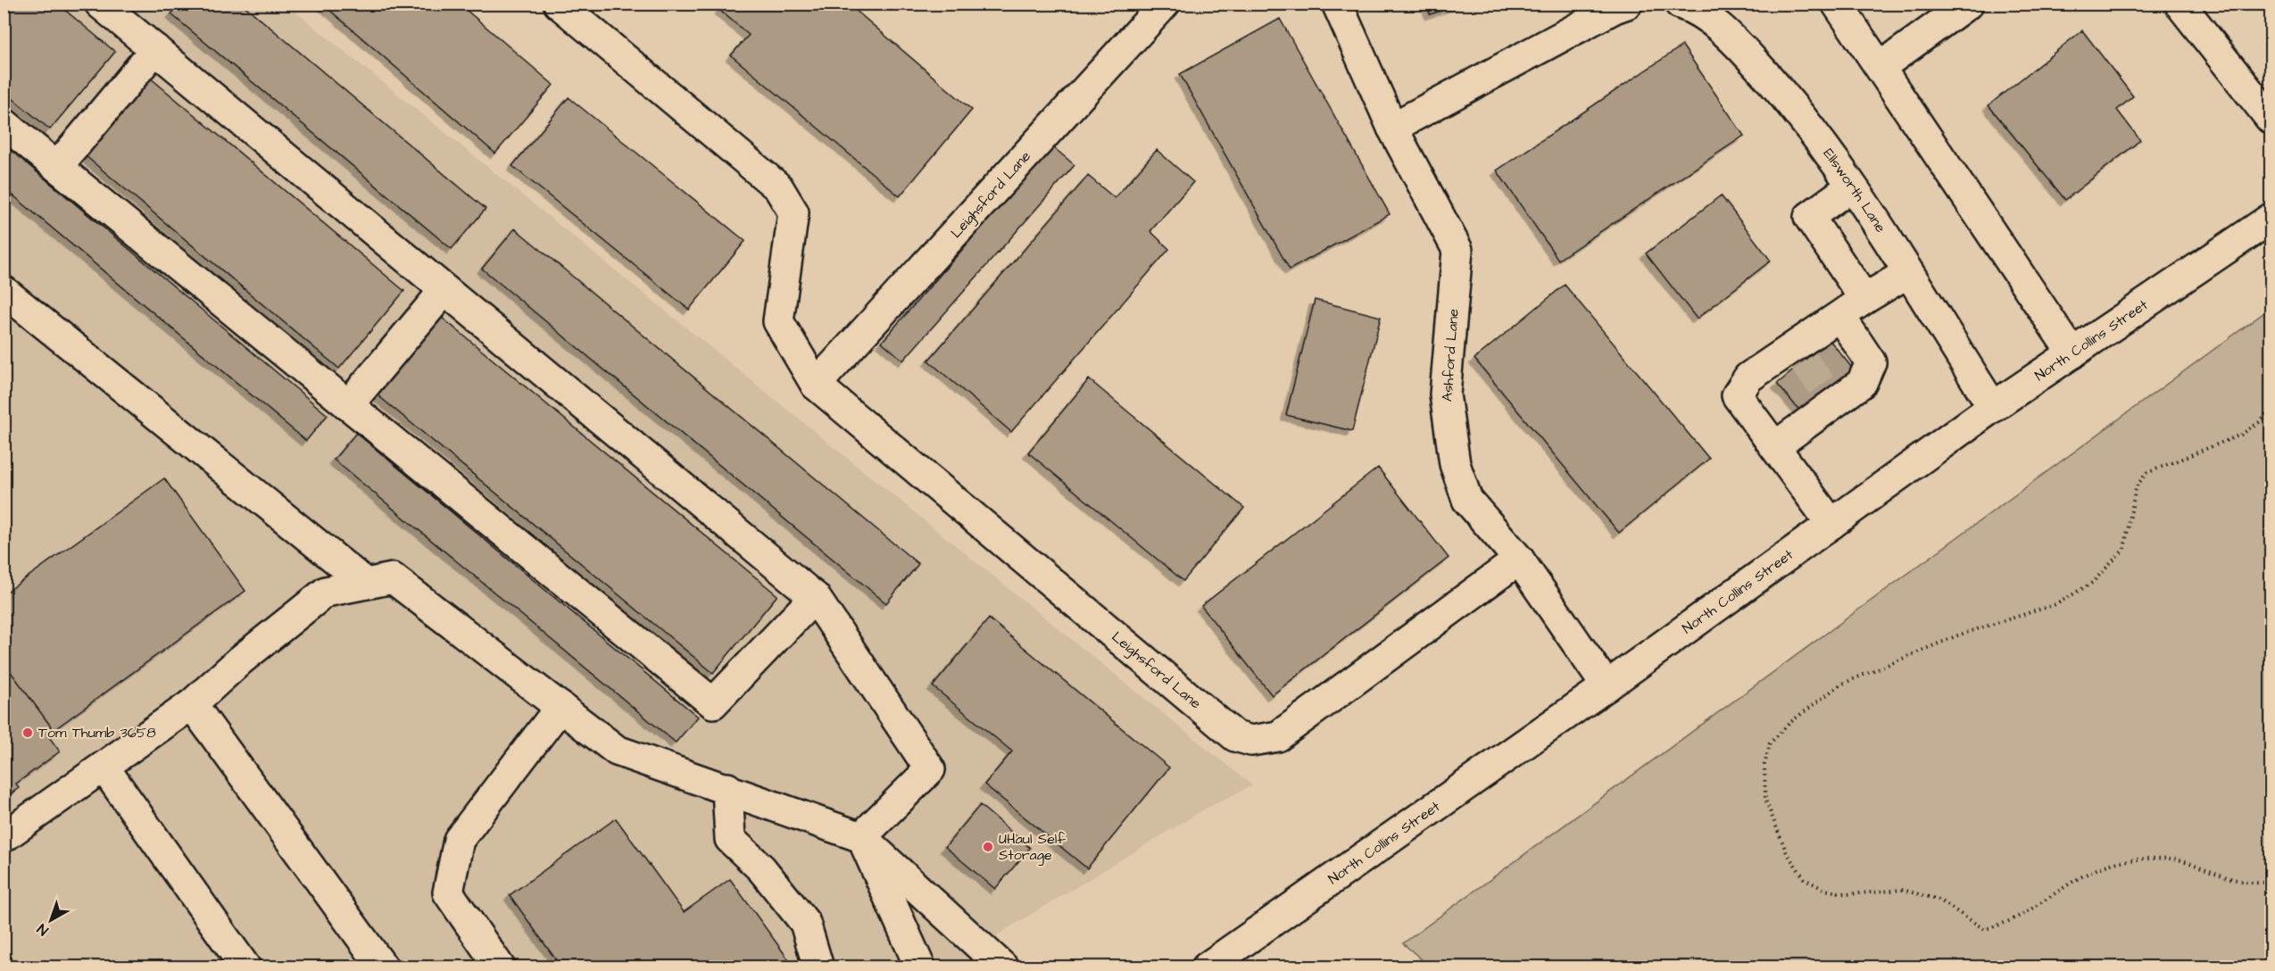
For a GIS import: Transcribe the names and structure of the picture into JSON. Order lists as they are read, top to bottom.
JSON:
{
  "streets": {
    "main road": [
      "Ellsworth Lane",
      "Leighsford Lane",
      "North Collins Street",
      "Ashford Lane"
    ]
  },
  "crossings": [
    ["Ellsworth Lane", "North Collins Street"],
    ["Leighsford Lane", "Ashford Lane"],
    ["North Collins Street", "Ashford Lane"]
  ],
  "places": ["Tom Thumb 3658", "UHaul Self Storage"],
  "north": "bottom left"
}
